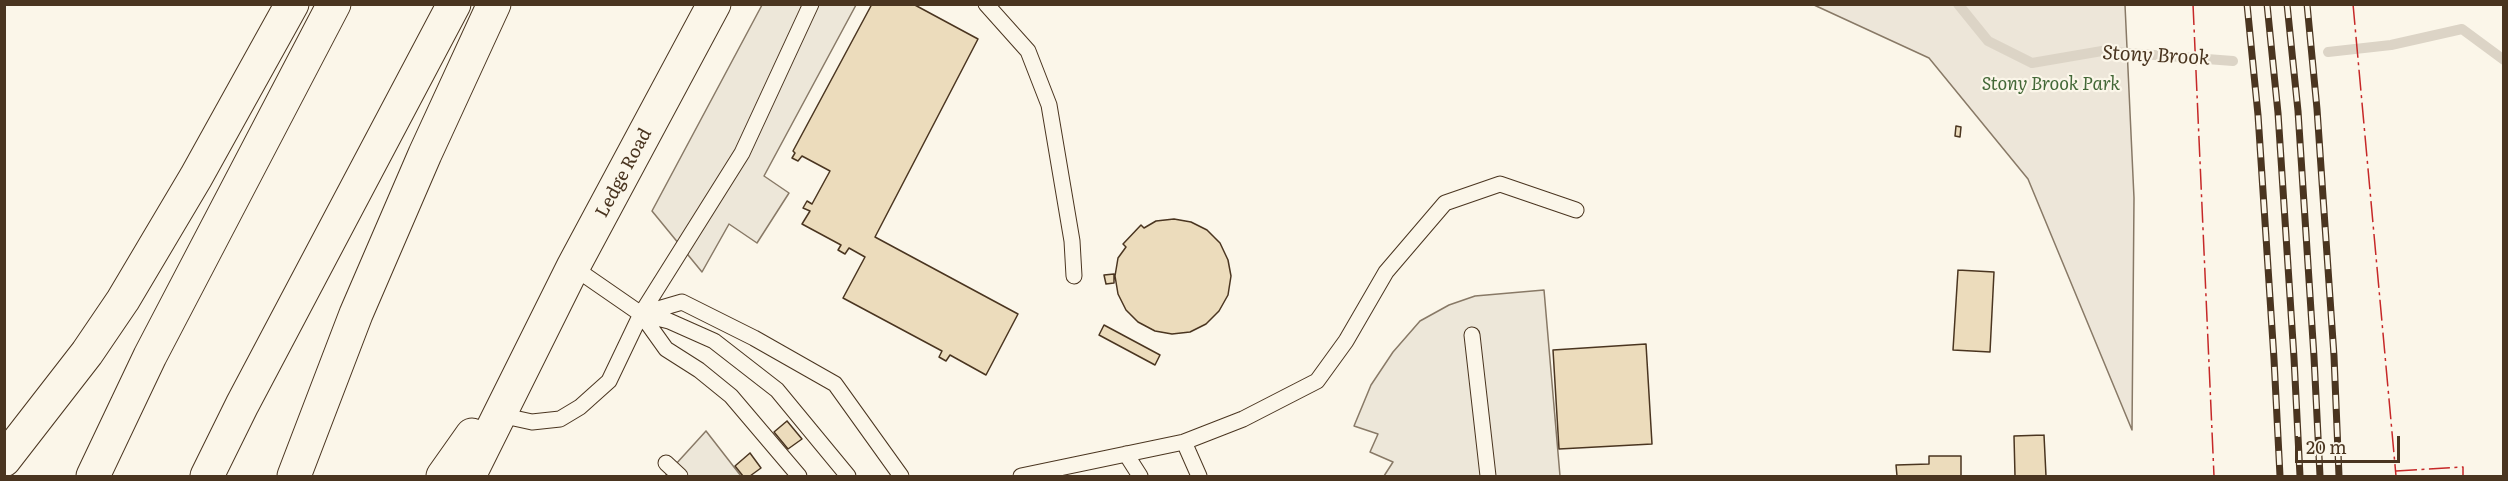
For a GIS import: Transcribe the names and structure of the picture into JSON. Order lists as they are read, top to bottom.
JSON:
{
  "streets": {
    "main road": ["Ledge Road"]
  },
  "water": ["Stony Brook"],
  "parks": ["Stony Brook Park"],
  "scale_bar": "20 m"
}
